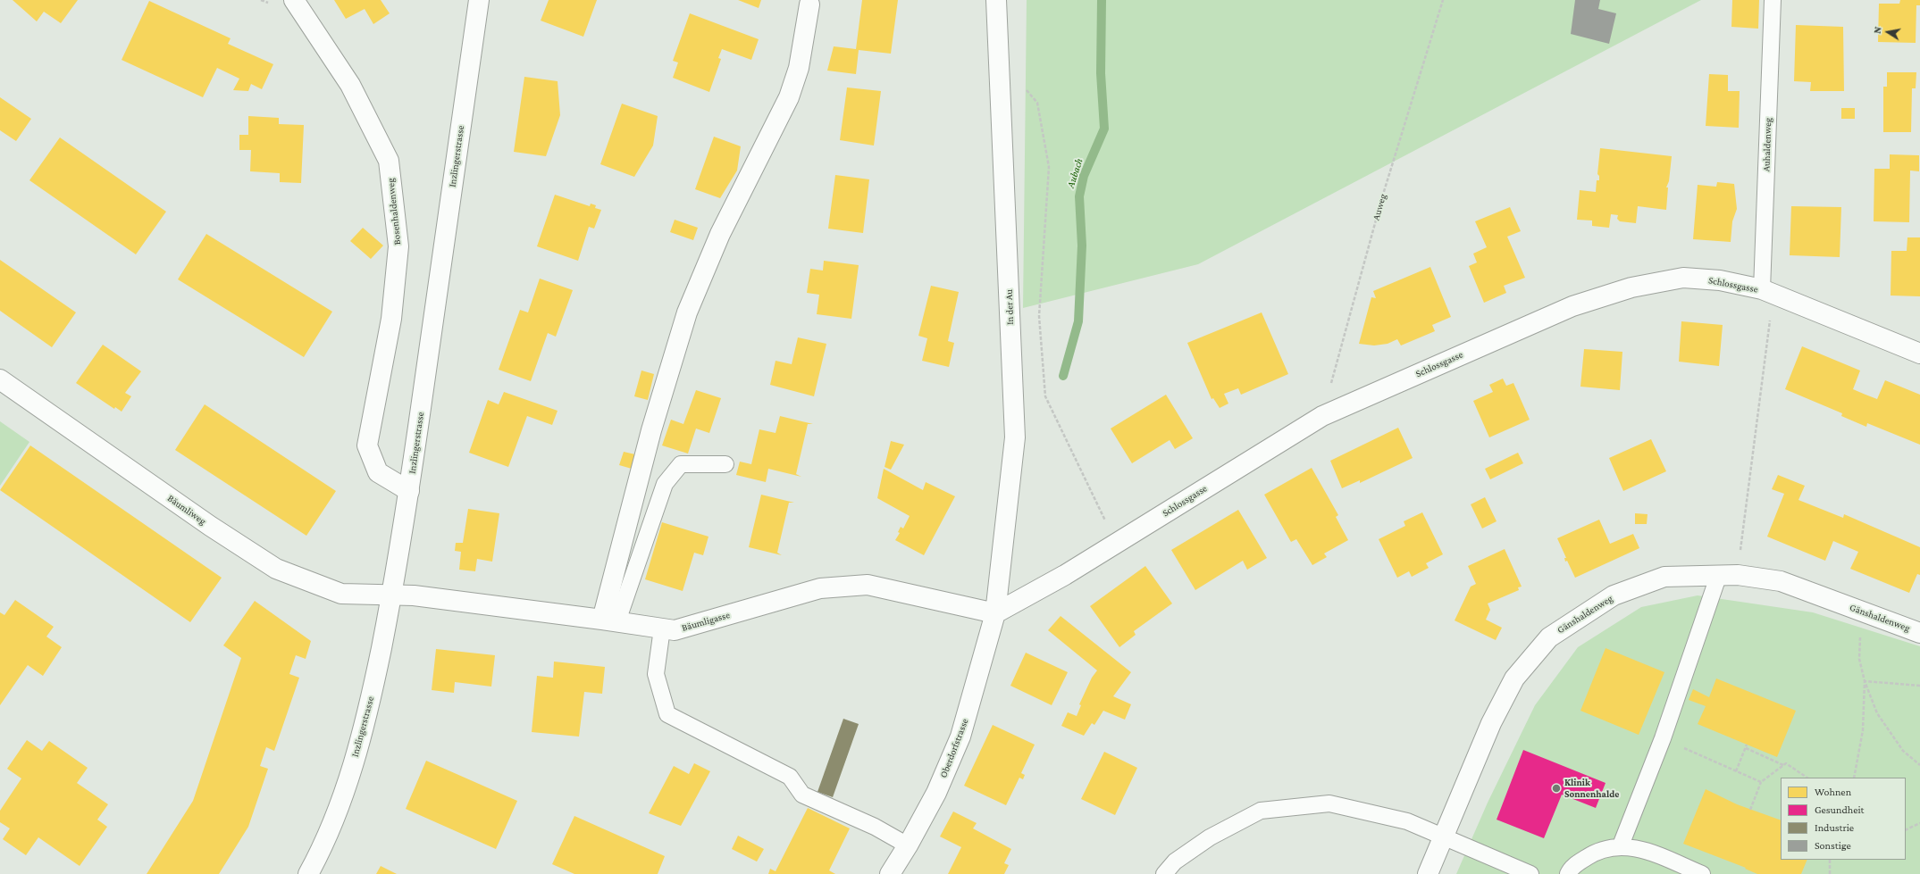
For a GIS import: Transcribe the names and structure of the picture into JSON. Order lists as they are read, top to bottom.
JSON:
{
  "streets": {
    "street": [
      "Inzlingerstrasse",
      "Bosenhaldenweg",
      "Schlossgasse",
      "In der Au",
      "Bäumliweg",
      "Gänshaldenweg",
      "Bäumligasse",
      "Oberdorfstrasse"
    ],
    "lane": ["Auhaldenweg"],
    "path": ["Auweg"]
  },
  "crossings": [
    ["Auhaldenweg", "Schlossgasse"],
    ["Inzlingerstrasse", "Bosenhaldenweg"],
    ["Inzlingerstrasse", "Bäumliweg"],
    ["Inzlingerstrasse", "Bäumligasse"],
    ["Auweg", "Schlossgasse"],
    ["Schlossgasse", "In der Au"],
    ["Schlossgasse", "Bäumligasse"],
    ["Schlossgasse", "Oberdorfstrasse"],
    ["In der Au", "Bäumligasse"],
    ["In der Au", "Oberdorfstrasse"],
    ["Bäumliweg", "Bäumligasse"],
    ["Bäumligasse", "Oberdorfstrasse"]
  ],
  "water": ["Aubach"],
  "places": ["Klinik Sonnenhalde"],
  "legend": [
    "Wohnen",
    "Gesundheit",
    "Industrie",
    "Sonstige"
  ],
  "north": "left"
}
